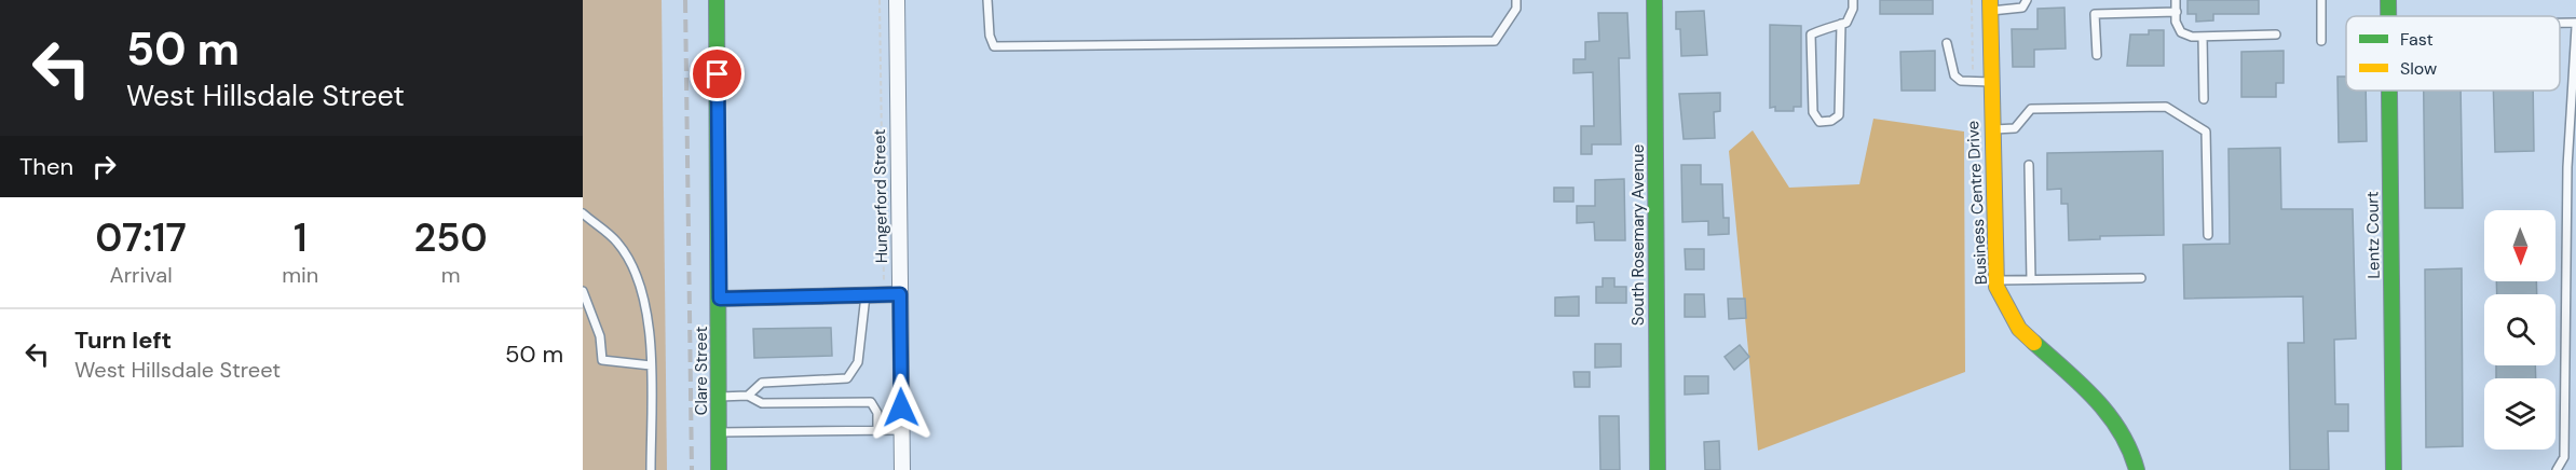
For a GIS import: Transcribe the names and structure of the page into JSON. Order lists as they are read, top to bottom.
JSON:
{
  "streets": {
    "street": [
      "Hungerford Street",
      "Business Centre Drive",
      "South Rosemary Avenue",
      "Lentz Court",
      "Clare Street"
    ]
  },
  "legend": ["Fast", "Slow"],
  "north": "bottom",
  "page": {
    "turn": ["50 m", "West Hillsdale Street"],
    "then": "Then",
    "eta": [
      "07:17",
      "Arrival",
      "1",
      "min",
      "250",
      "m"
    ],
    "list": [
      {
        "name": "Turn left",
        "note": "West Hillsdale Street",
        "value": "50 m"
      }
    ]
  }
}
